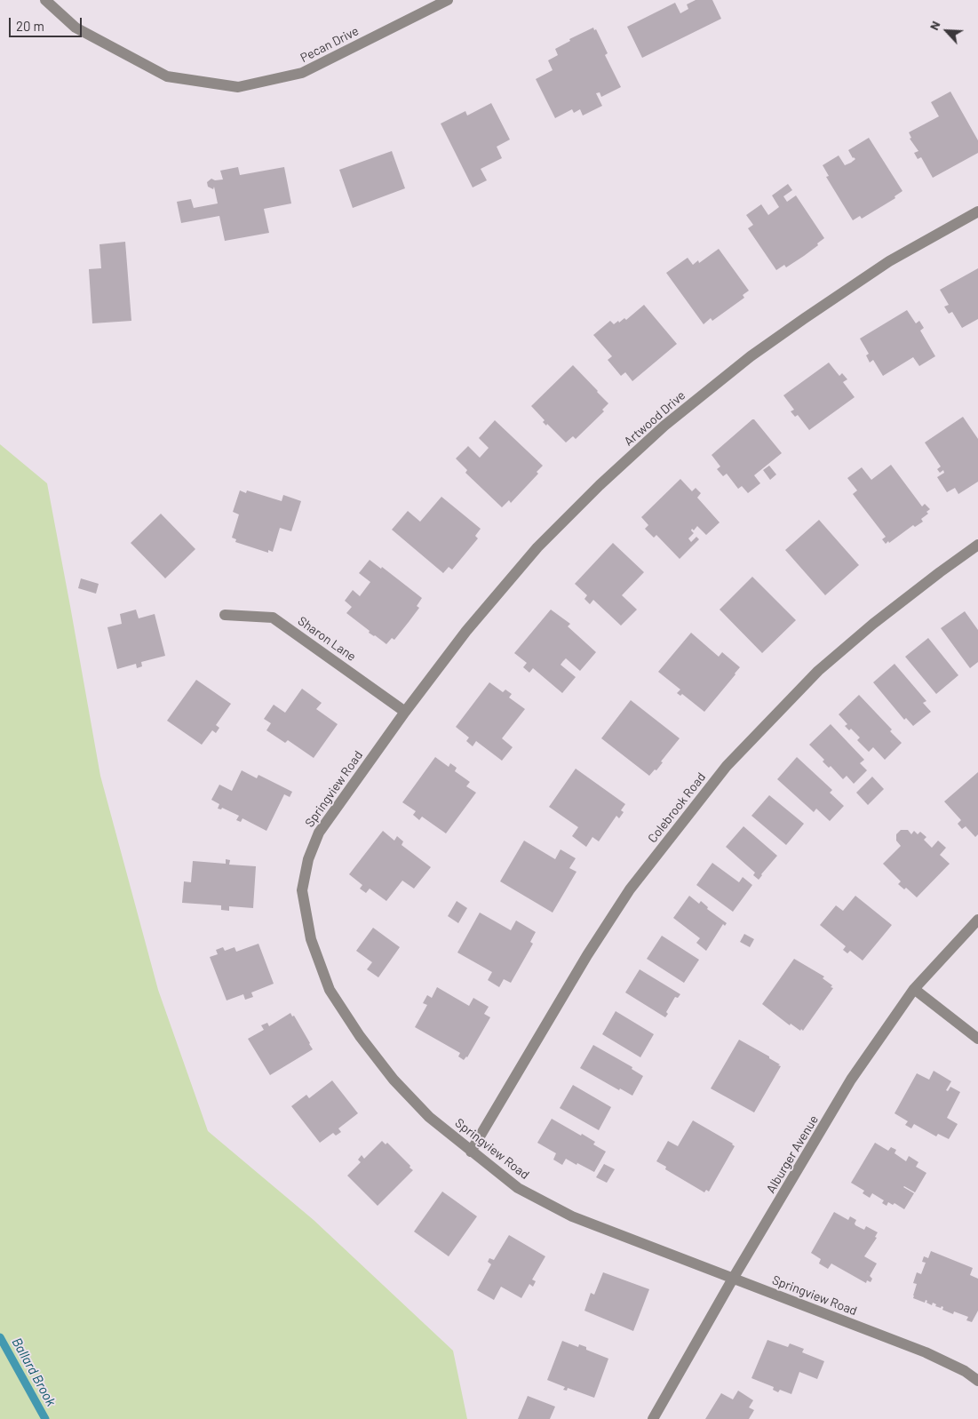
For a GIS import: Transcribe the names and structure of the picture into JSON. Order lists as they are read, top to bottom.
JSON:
{
  "streets": {
    "street": [
      "Pecan Drive",
      "Artwood Drive",
      "Sharon Lane",
      "Springview Road",
      "Colebrook Road",
      "Alburger Avenue"
    ]
  },
  "crossings": [
    ["Artwood Drive", "Sharon Lane"],
    ["Artwood Drive", "Springview Road"],
    ["Sharon Lane", "Springview Road"],
    ["Springview Road", "Colebrook Road"],
    ["Springview Road", "Alburger Avenue"]
  ],
  "water": ["Ballard Brook"],
  "scale_bar": "20 m",
  "north": "top left"
}
